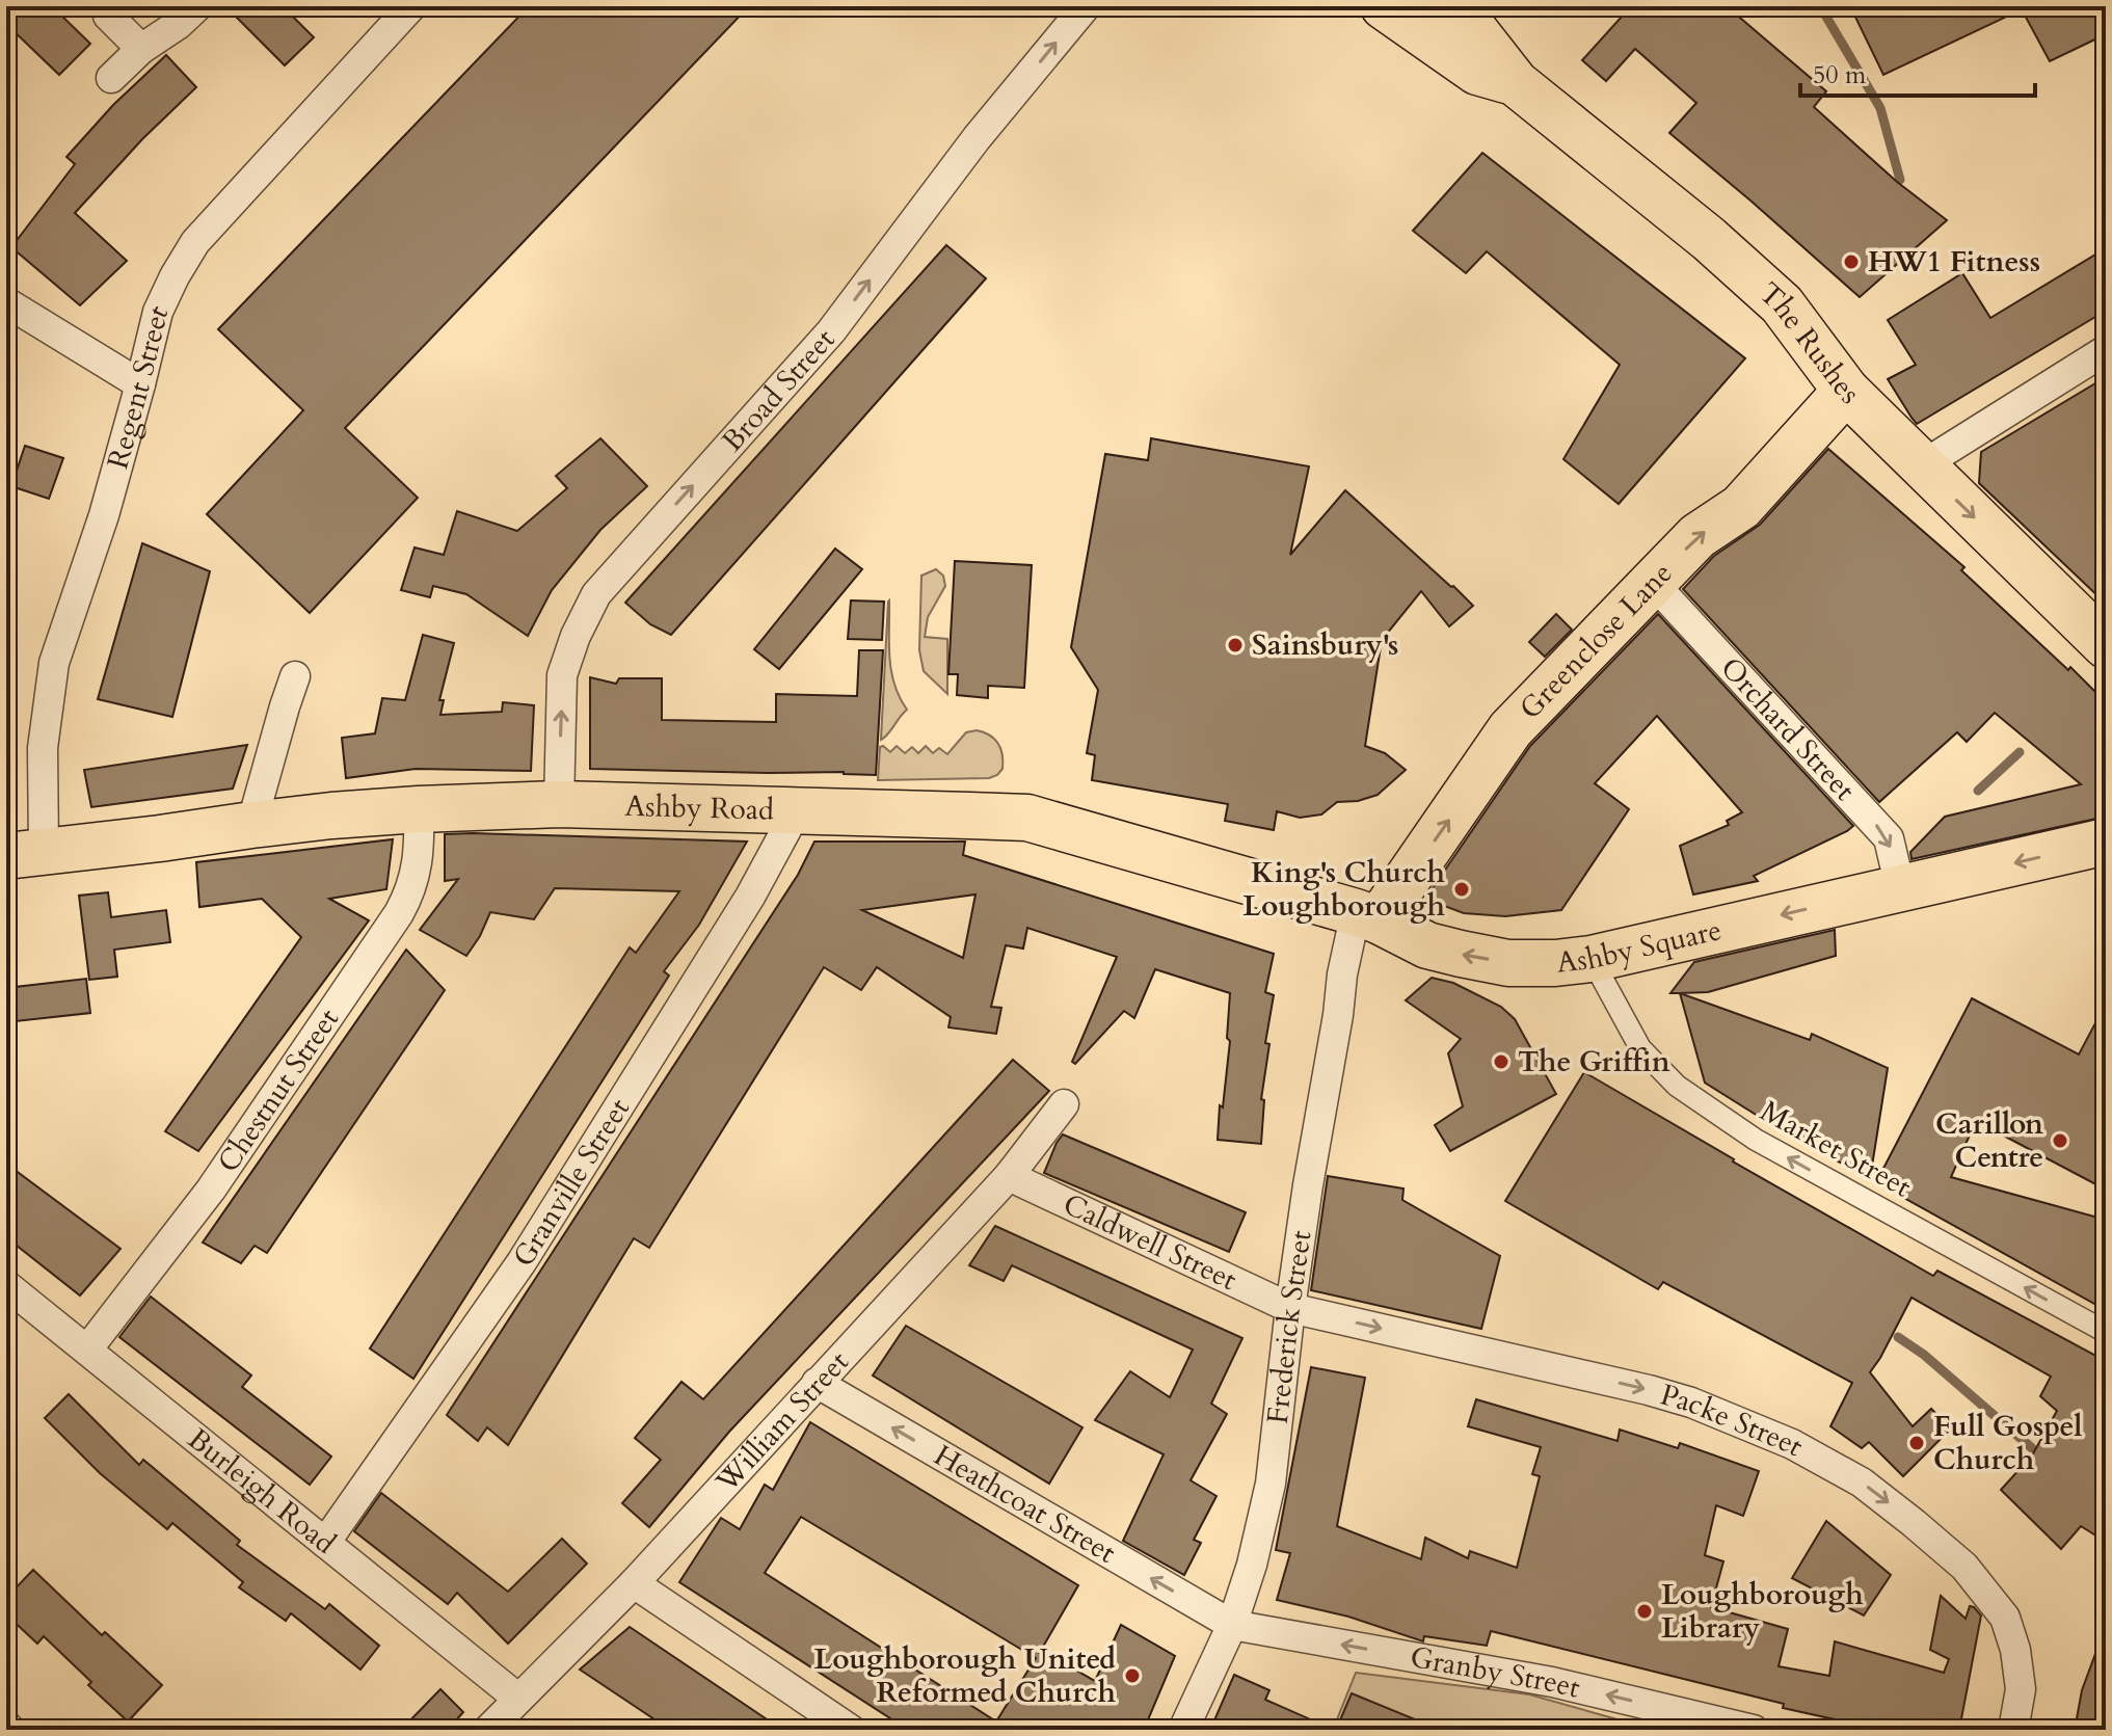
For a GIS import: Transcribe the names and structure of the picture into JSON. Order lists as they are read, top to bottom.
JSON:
{
  "streets": {
    "main road": [
      "The Rushes",
      "Greenclose Lane",
      "Ashby Road",
      "Ashby Square"
    ],
    "street": [
      "Regent Street",
      "Broad Street",
      "Orchard Street",
      "Chestnut Street",
      "Market Street",
      "Granville Street",
      "Caldwell Street",
      "Frederick Street",
      "William Street",
      "Packe Street",
      "Burleigh Road",
      "Heathcoat Street",
      "Granby Street"
    ]
  },
  "crossings": [
    ["The Rushes", "Greenclose Lane"],
    ["Regent Street", "Ashby Road"],
    ["Broad Street", "Ashby Road"],
    ["Greenclose Lane", "Orchard Street"],
    ["Greenclose Lane", "Ashby Road"],
    ["Greenclose Lane", "Ashby Square"],
    ["Greenclose Lane", "Frederick Street"],
    ["Orchard Street", "Ashby Square"],
    ["Ashby Road", "Ashby Square"],
    ["Ashby Road", "Chestnut Street"],
    ["Ashby Road", "Granville Street"],
    ["Ashby Road", "Frederick Street"],
    ["Ashby Square", "Market Street"],
    ["Ashby Square", "Frederick Street"],
    ["Chestnut Street", "Burleigh Road"],
    ["Granville Street", "Burleigh Road"],
    ["Caldwell Street", "Frederick Street"],
    ["Caldwell Street", "William Street"],
    ["Caldwell Street", "Packe Street"],
    ["Frederick Street", "Packe Street"],
    ["Frederick Street", "Heathcoat Street"],
    ["Frederick Street", "Granby Street"],
    ["William Street", "Burleigh Road"],
    ["William Street", "Heathcoat Street"],
    ["Heathcoat Street", "Granby Street"]
  ],
  "one_way": [
    "Broad Street",
    "Greenclose Lane",
    "Orchard Street",
    "Ashby Square",
    "Market Street",
    "Packe Street",
    "Heathcoat Street",
    "Granby Street"
  ],
  "places": [
    "HW1 Fitness",
    "Sainsbury's",
    "King's Church Loughborough",
    "The Griffin",
    "Carillon Centre",
    "Full Gospel Church",
    "Loughborough Library",
    "Loughborough United Reformed Church"
  ],
  "scale_bar": "50 m"
}
